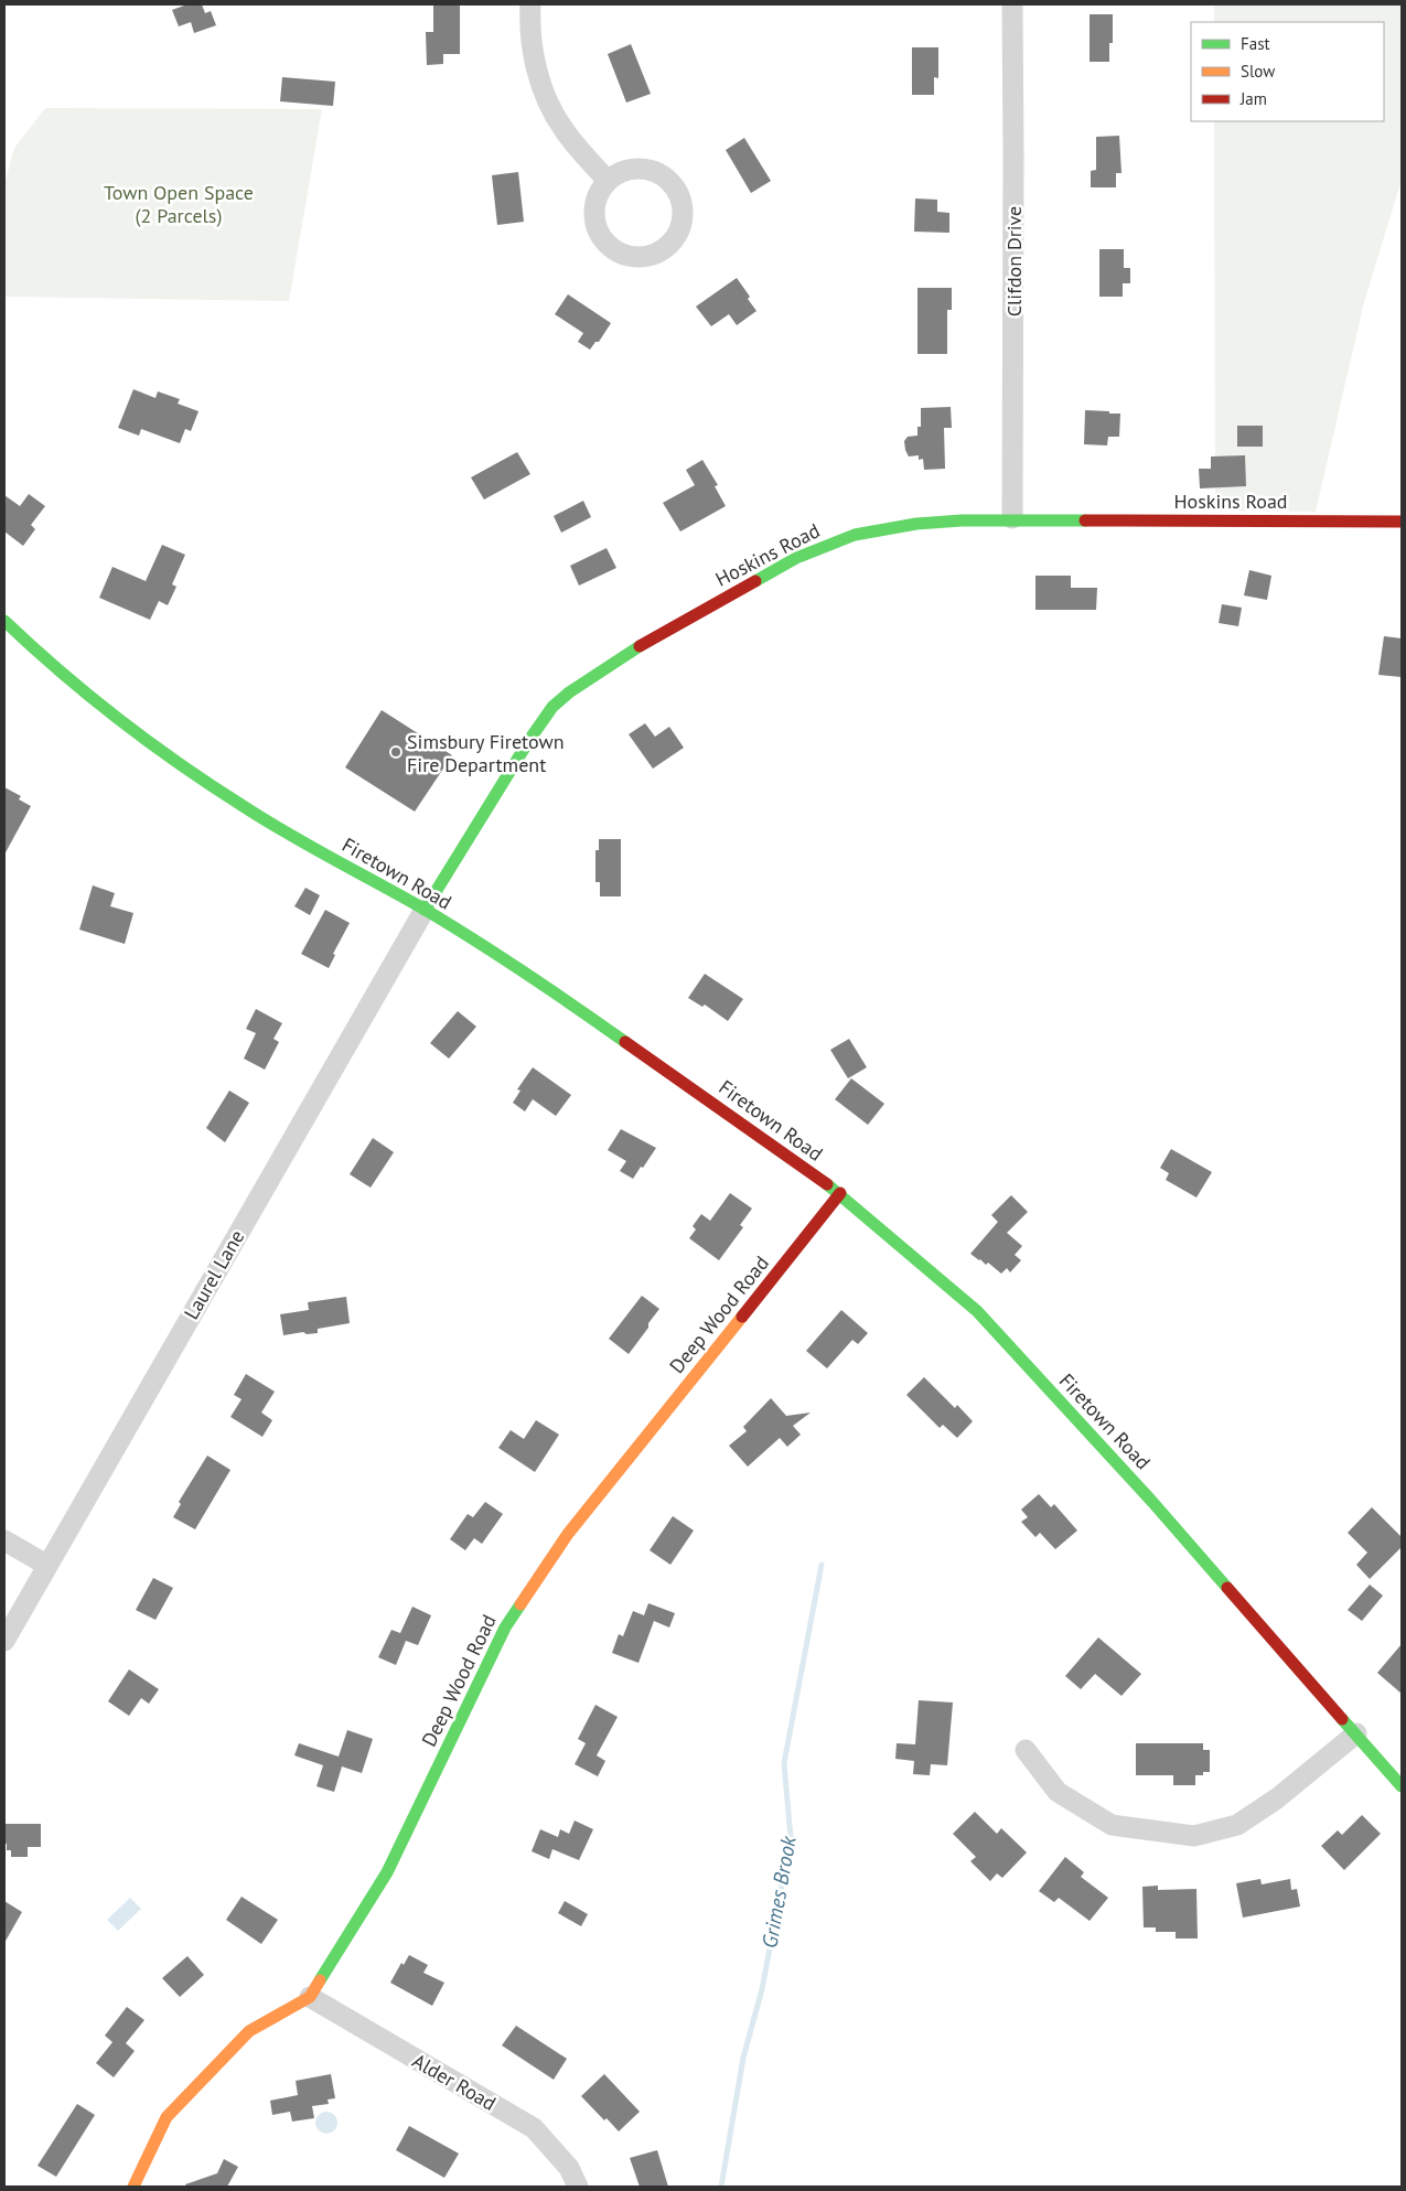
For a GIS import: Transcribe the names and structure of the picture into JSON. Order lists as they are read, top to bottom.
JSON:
{
  "streets": {
    "street": [
      "Clifdon Drive",
      "Hoskins Road",
      "Firetown Road",
      "Laurel Lane",
      "Deep Wood Road",
      "Alder Road"
    ]
  },
  "crossings": [
    ["Clifdon Drive", "Hoskins Road"],
    ["Hoskins Road", "Firetown Road"],
    ["Hoskins Road", "Laurel Lane"],
    ["Firetown Road", "Laurel Lane"],
    ["Firetown Road", "Deep Wood Road"],
    ["Deep Wood Road", "Alder Road"]
  ],
  "water": ["Grimes Brook"],
  "parks": ["Town Open Space (2 Parcels)"],
  "places": ["Simsbury Firetown Fire Department"],
  "legend": ["Fast", "Slow", "Jam"]
}
